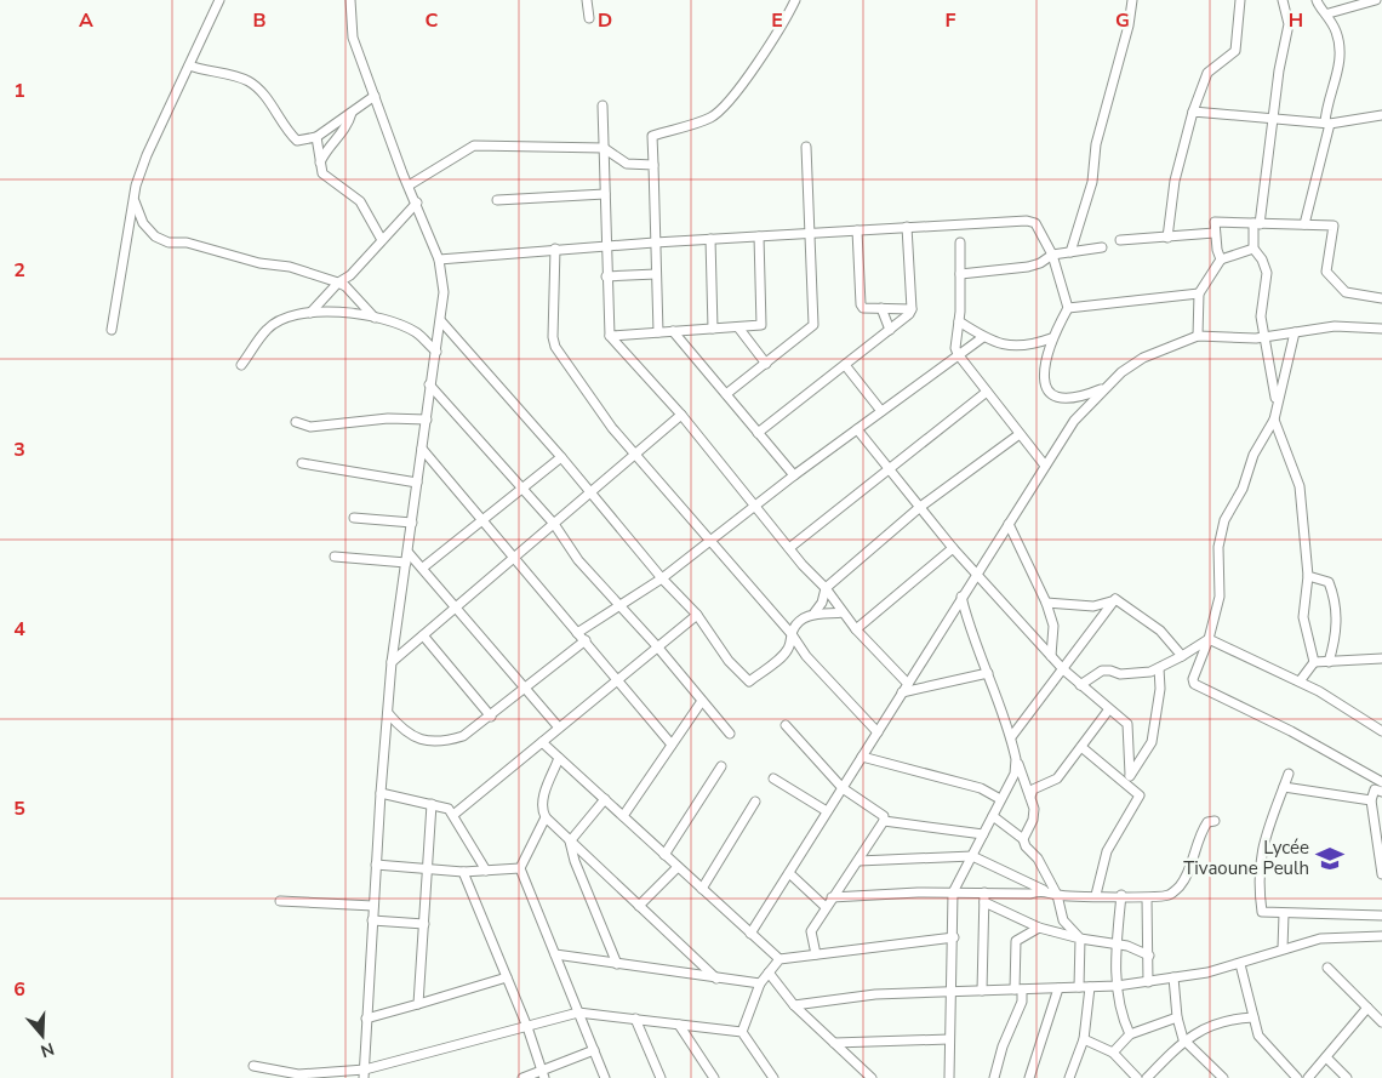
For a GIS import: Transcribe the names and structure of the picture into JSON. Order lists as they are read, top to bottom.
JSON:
{
  "places": {
    "school or university": ["Lycée Tivaoune Peulh"]
  },
  "north": "bottom",
  "grid": {
    "columns": [
      "A",
      "B",
      "C",
      "D",
      "E",
      "F",
      "G",
      "H"
    ],
    "rows": [
      "1",
      "2",
      "3",
      "4",
      "5",
      "6"
    ]
  }
}
